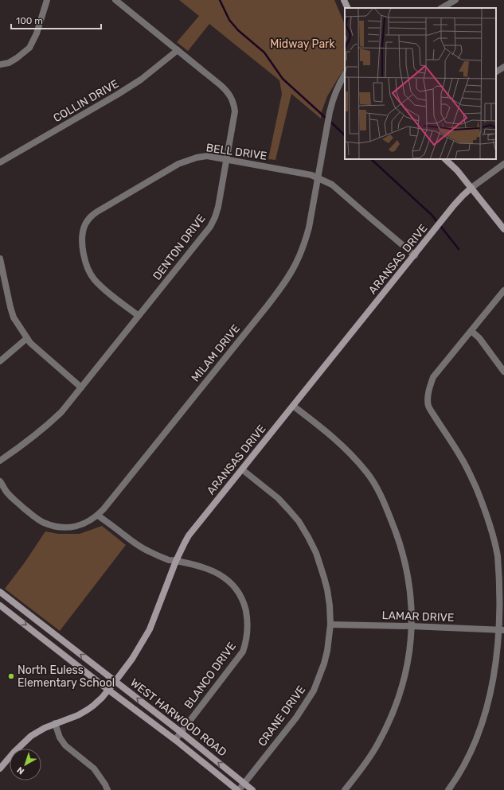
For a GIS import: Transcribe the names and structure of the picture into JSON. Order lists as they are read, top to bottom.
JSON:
{
  "streets": {
    "street": [
      "COLLIN DRIVE",
      "BELL DRIVE",
      "DENTON DRIVE",
      "ARANSAS DRIVE",
      "MILAM DRIVE",
      "LAMAR DRIVE",
      "BLANCO DRIVE",
      "CRANE DRIVE",
      "WEST HARWOOD ROAD"
    ]
  },
  "crossings": [
    ["COLLIN DRIVE", "DENTON DRIVE"],
    ["BELL DRIVE", "DENTON DRIVE"],
    ["BELL DRIVE", "ARANSAS DRIVE"],
    ["BELL DRIVE", "MILAM DRIVE"],
    ["ARANSAS DRIVE", "BLANCO DRIVE"],
    ["ARANSAS DRIVE", "CRANE DRIVE"],
    ["ARANSAS DRIVE", "WEST HARWOOD ROAD"],
    ["MILAM DRIVE", "BLANCO DRIVE"],
    ["LAMAR DRIVE", "CRANE DRIVE"],
    ["BLANCO DRIVE", "WEST HARWOOD ROAD"],
    ["CRANE DRIVE", "WEST HARWOOD ROAD"]
  ],
  "parks": ["Midway Park"],
  "places": ["North Euless Elementary School"],
  "scale_bar": "100 m",
  "north": "bottom left"
}
